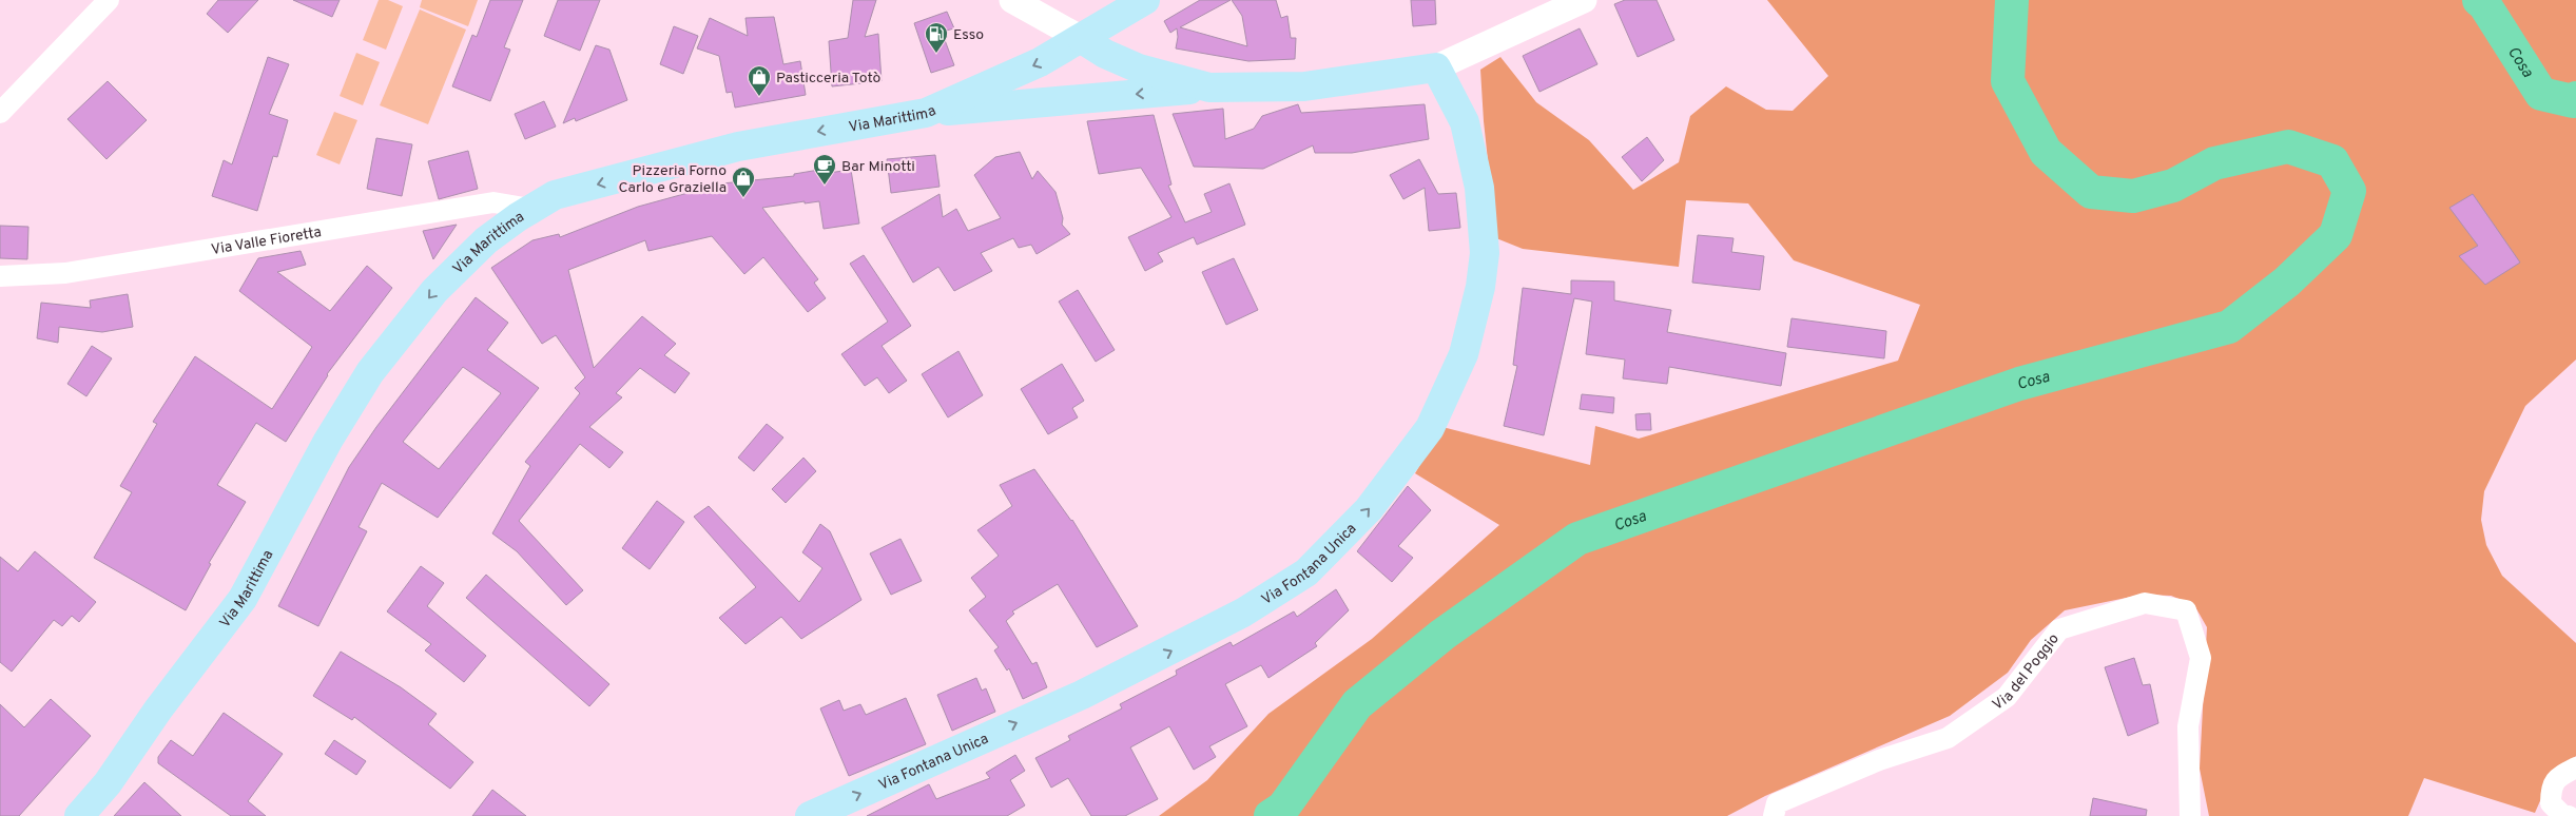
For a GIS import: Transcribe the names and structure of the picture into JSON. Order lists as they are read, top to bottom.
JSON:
{
  "streets": {
    "main road": ["Via Marittima", "Via Fontana Unica"],
    "street": ["Via Valle Fioretta", "Via del Poggio"]
  },
  "crossings": [
    ["Via Marittima", "Via Valle Fioretta"]
  ],
  "one_way": ["Via Marittima", "Via Fontana Unica"],
  "water": ["Cosa"],
  "places": {
    "fuel station": ["Esso"],
    "shop": ["Pasticceria Totò", "Pizzeria Forno Carlo e Graziella"],
    "cafe": ["Bar Minotti"]
  }
}
